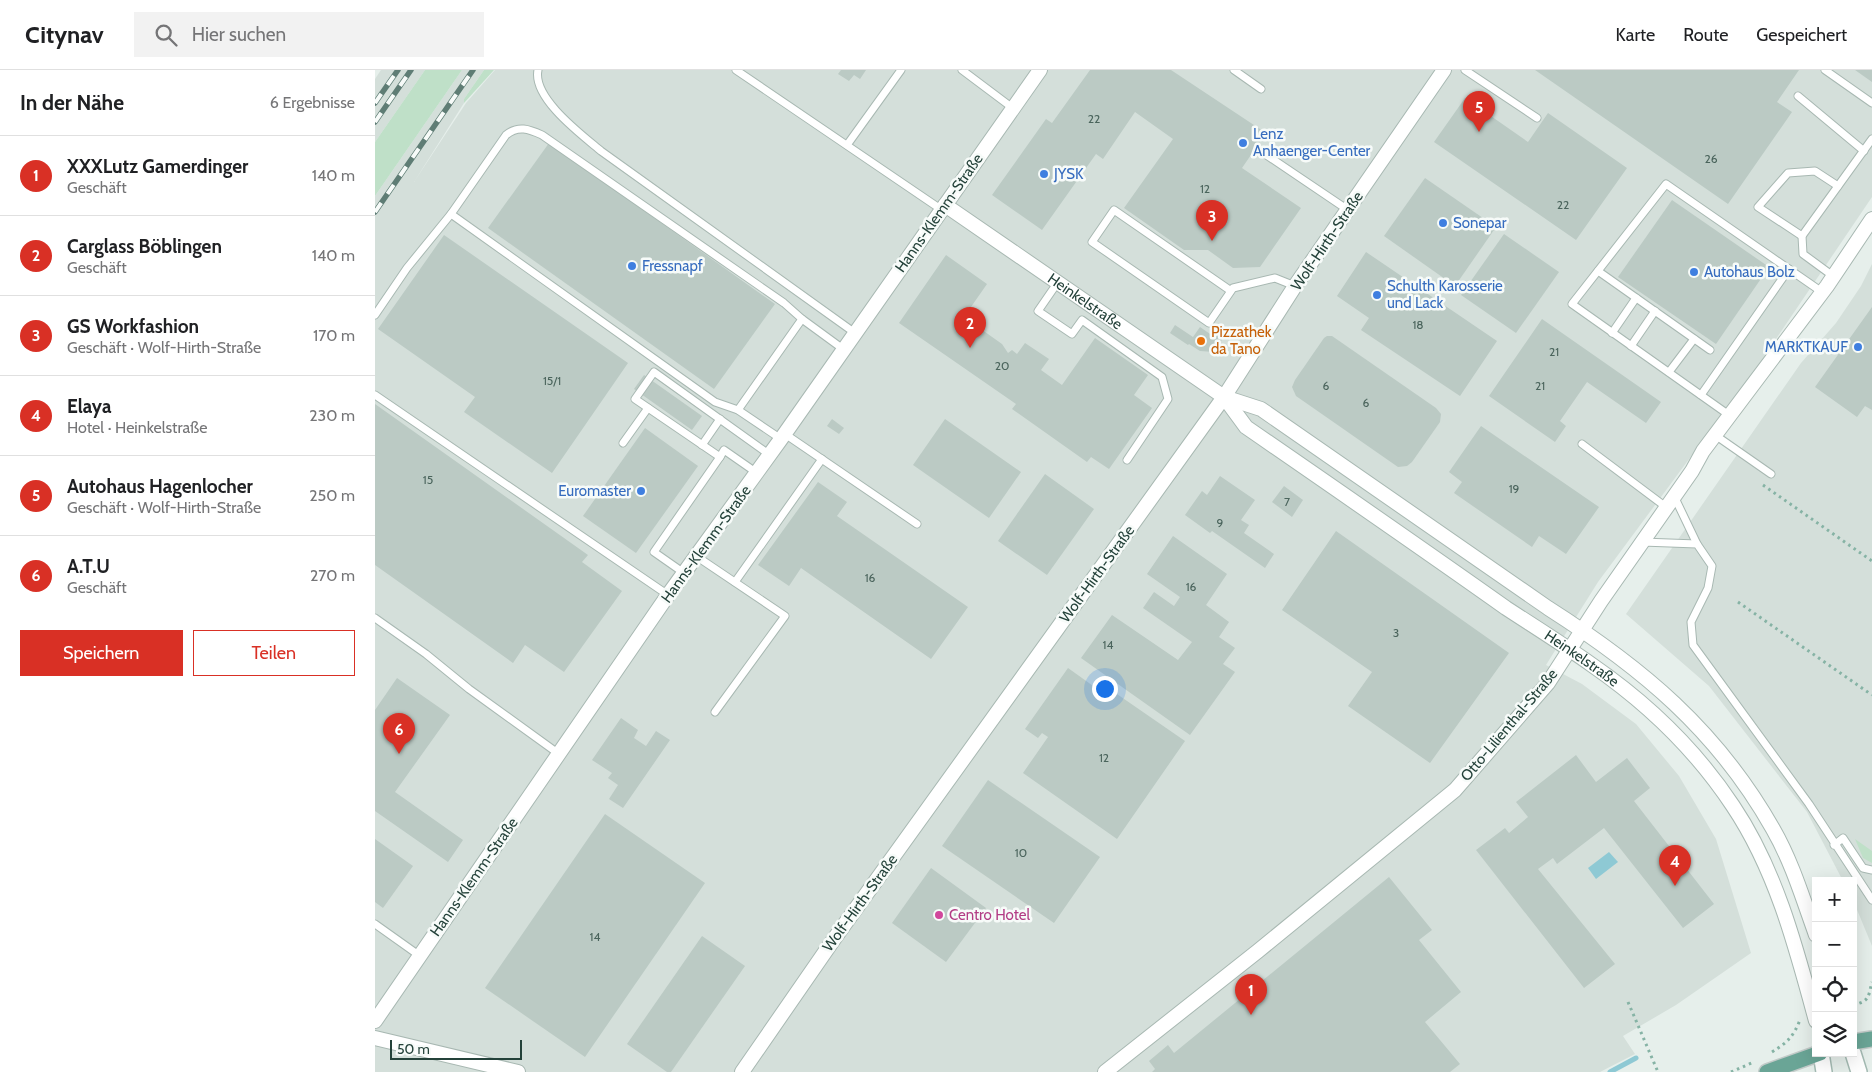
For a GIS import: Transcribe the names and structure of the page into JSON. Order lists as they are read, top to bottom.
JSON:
{
  "streets": {
    "street": [
      "Hanns-Klemm-Straße",
      "Wolf-Hirth-Straße",
      "Heinkelstraße",
      "Otto-Lilienthal-Straße"
    ]
  },
  "crossings": [
    ["Hanns-Klemm-Straße", "Heinkelstraße"],
    ["Wolf-Hirth-Straße", "Heinkelstraße"],
    ["Heinkelstraße", "Otto-Lilienthal-Straße"]
  ],
  "places": [
    "Lenz Anhaenger-Center",
    "JYSK",
    "Sonepar",
    "Fressnapf",
    "Autohaus Bolz",
    "Schulth Karosserie und Lack",
    "Pizzathek da Tano",
    "MARKTKAUF",
    "Euromaster",
    "Centro Hotel"
  ],
  "house_numbers": [
    "22",
    "26",
    "12",
    "22",
    "18",
    "21",
    "20",
    "15/1",
    "6",
    "21",
    "6",
    "15",
    "19",
    "7",
    "9",
    "16",
    "16",
    "3",
    "14",
    "12",
    "10",
    "14"
  ],
  "scale_bar": "50 m",
  "page": {
    "header": "Citynav",
    "search": "Hier suchen",
    "nav": ["Karte", "Route", "Gespeichert"],
    "heading": ["In der Nähe", "6 Ergebnisse"],
    "pins": [
      "5",
      "3",
      "2",
      "6",
      "4",
      "1"
    ],
    "list": [
      {
        "mark": "1",
        "name": "XXXLutz Gamerdinger",
        "note": "Geschäft",
        "value": "140 m"
      },
      {
        "mark": "2",
        "name": "Carglass Böblingen",
        "note": "Geschäft",
        "value": "140 m"
      },
      {
        "mark": "3",
        "name": "GS Workfashion",
        "note": "Geschäft · Wolf-Hirth-Straße",
        "value": "170 m"
      },
      {
        "mark": "4",
        "name": "Elaya",
        "note": "Hotel · Heinkelstraße",
        "value": "230 m"
      },
      {
        "mark": "5",
        "name": "Autohaus Hagenlocher",
        "note": "Geschäft · Wolf-Hirth-Straße",
        "value": "250 m"
      },
      {
        "mark": "6",
        "name": "A.T.U",
        "note": "Geschäft",
        "value": "270 m"
      }
    ],
    "buttons": ["Speichern", "Teilen"],
    "map_buttons": ["+", "−"],
    "scale": "50 m"
  }
}
